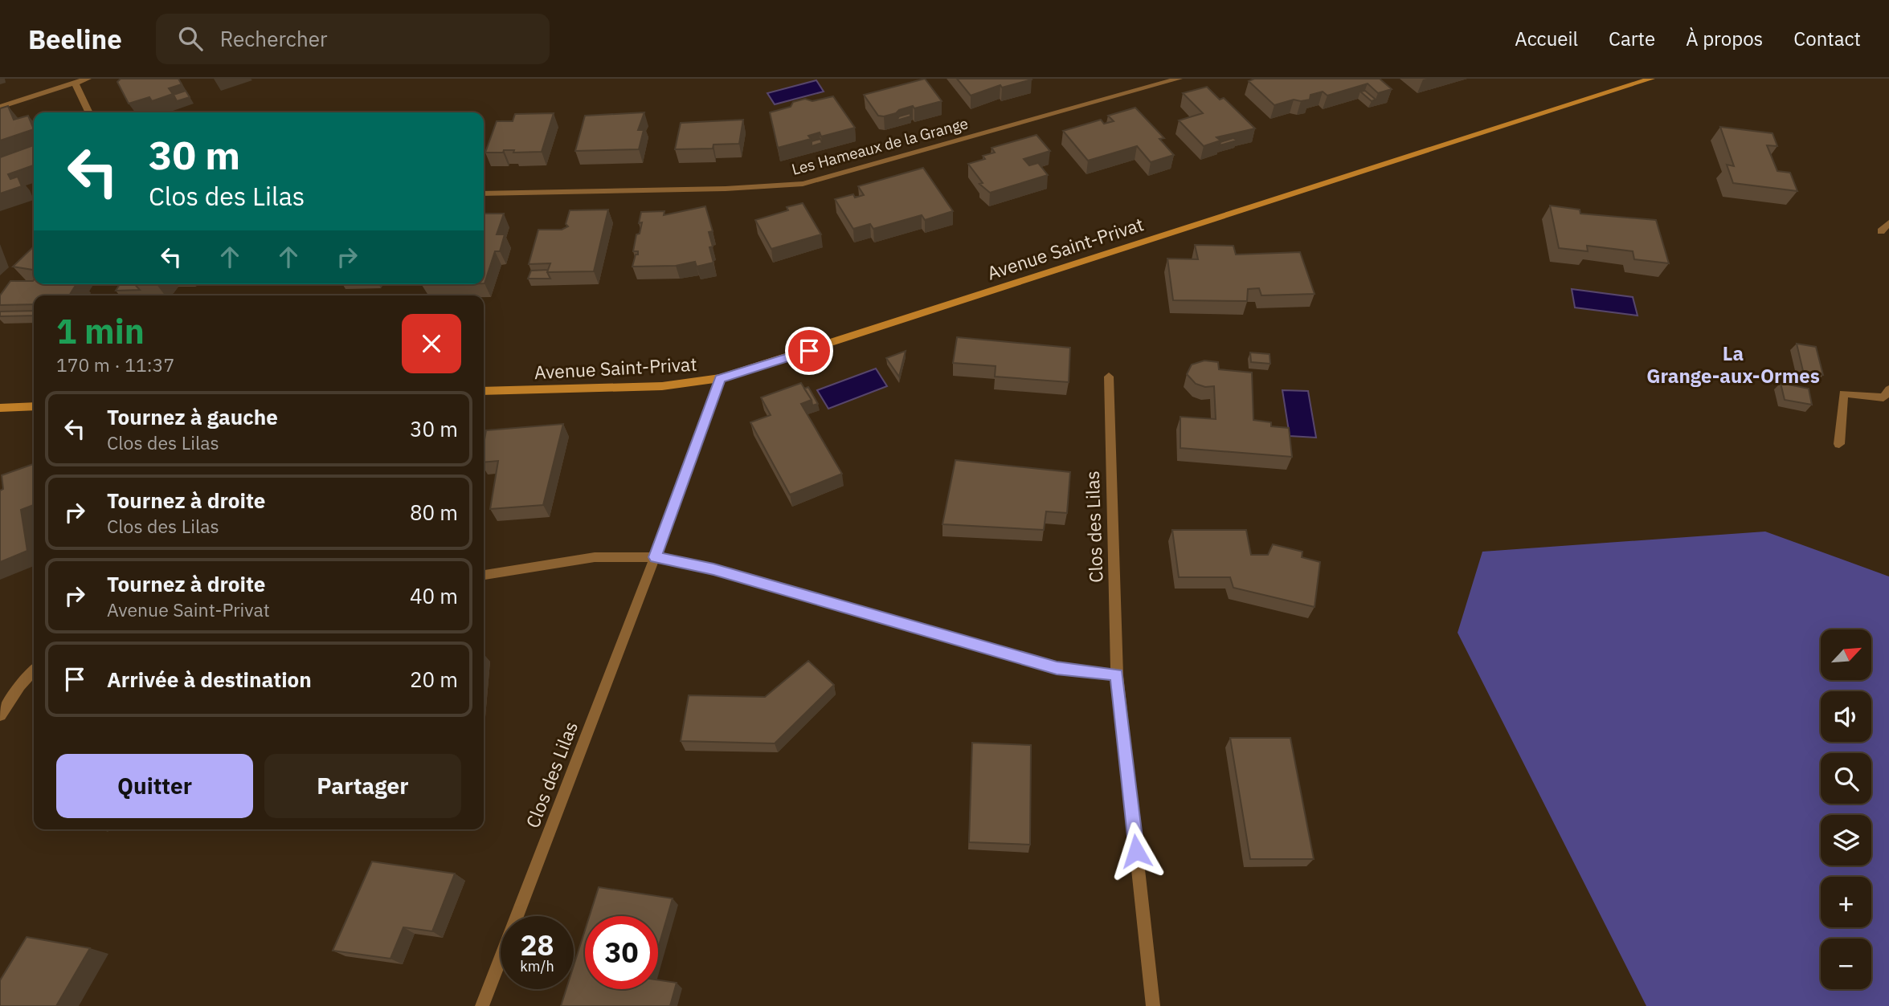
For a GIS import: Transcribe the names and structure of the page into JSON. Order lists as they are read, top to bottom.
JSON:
{
  "streets": {
    "street": ["Les Hameaux de la Grange", "Avenue Saint-Privat", "Clos des Lilas"]
  },
  "crossings": [
    ["Avenue Saint-Privat", "Clos des Lilas"]
  ],
  "districts": ["La Grange-aux-Ormes"],
  "north": "top right",
  "page": {
    "header": "Beeline",
    "search": "Rechercher",
    "nav": [
      "Accueil",
      "Carte",
      "À propos",
      "Contact"
    ],
    "turn": ["30 m", "Clos des Lilas"],
    "heading": ["1 min", "170 m · 11:37"],
    "list": [
      {
        "name": "Tournez à gauche",
        "note": "Clos des Lilas",
        "value": "30 m"
      },
      {
        "name": "Tournez à droite",
        "note": "Clos des Lilas",
        "value": "80 m"
      },
      {
        "name": "Tournez à droite",
        "note": "Avenue Saint-Privat",
        "value": "40 m"
      },
      {
        "name": "Arrivée à destination",
        "value": "20 m"
      }
    ],
    "map_buttons": ["+", "−"],
    "buttons": ["Quitter", "Partager"],
    "speed": "28 km/h",
    "limit": "30"
  }
}
